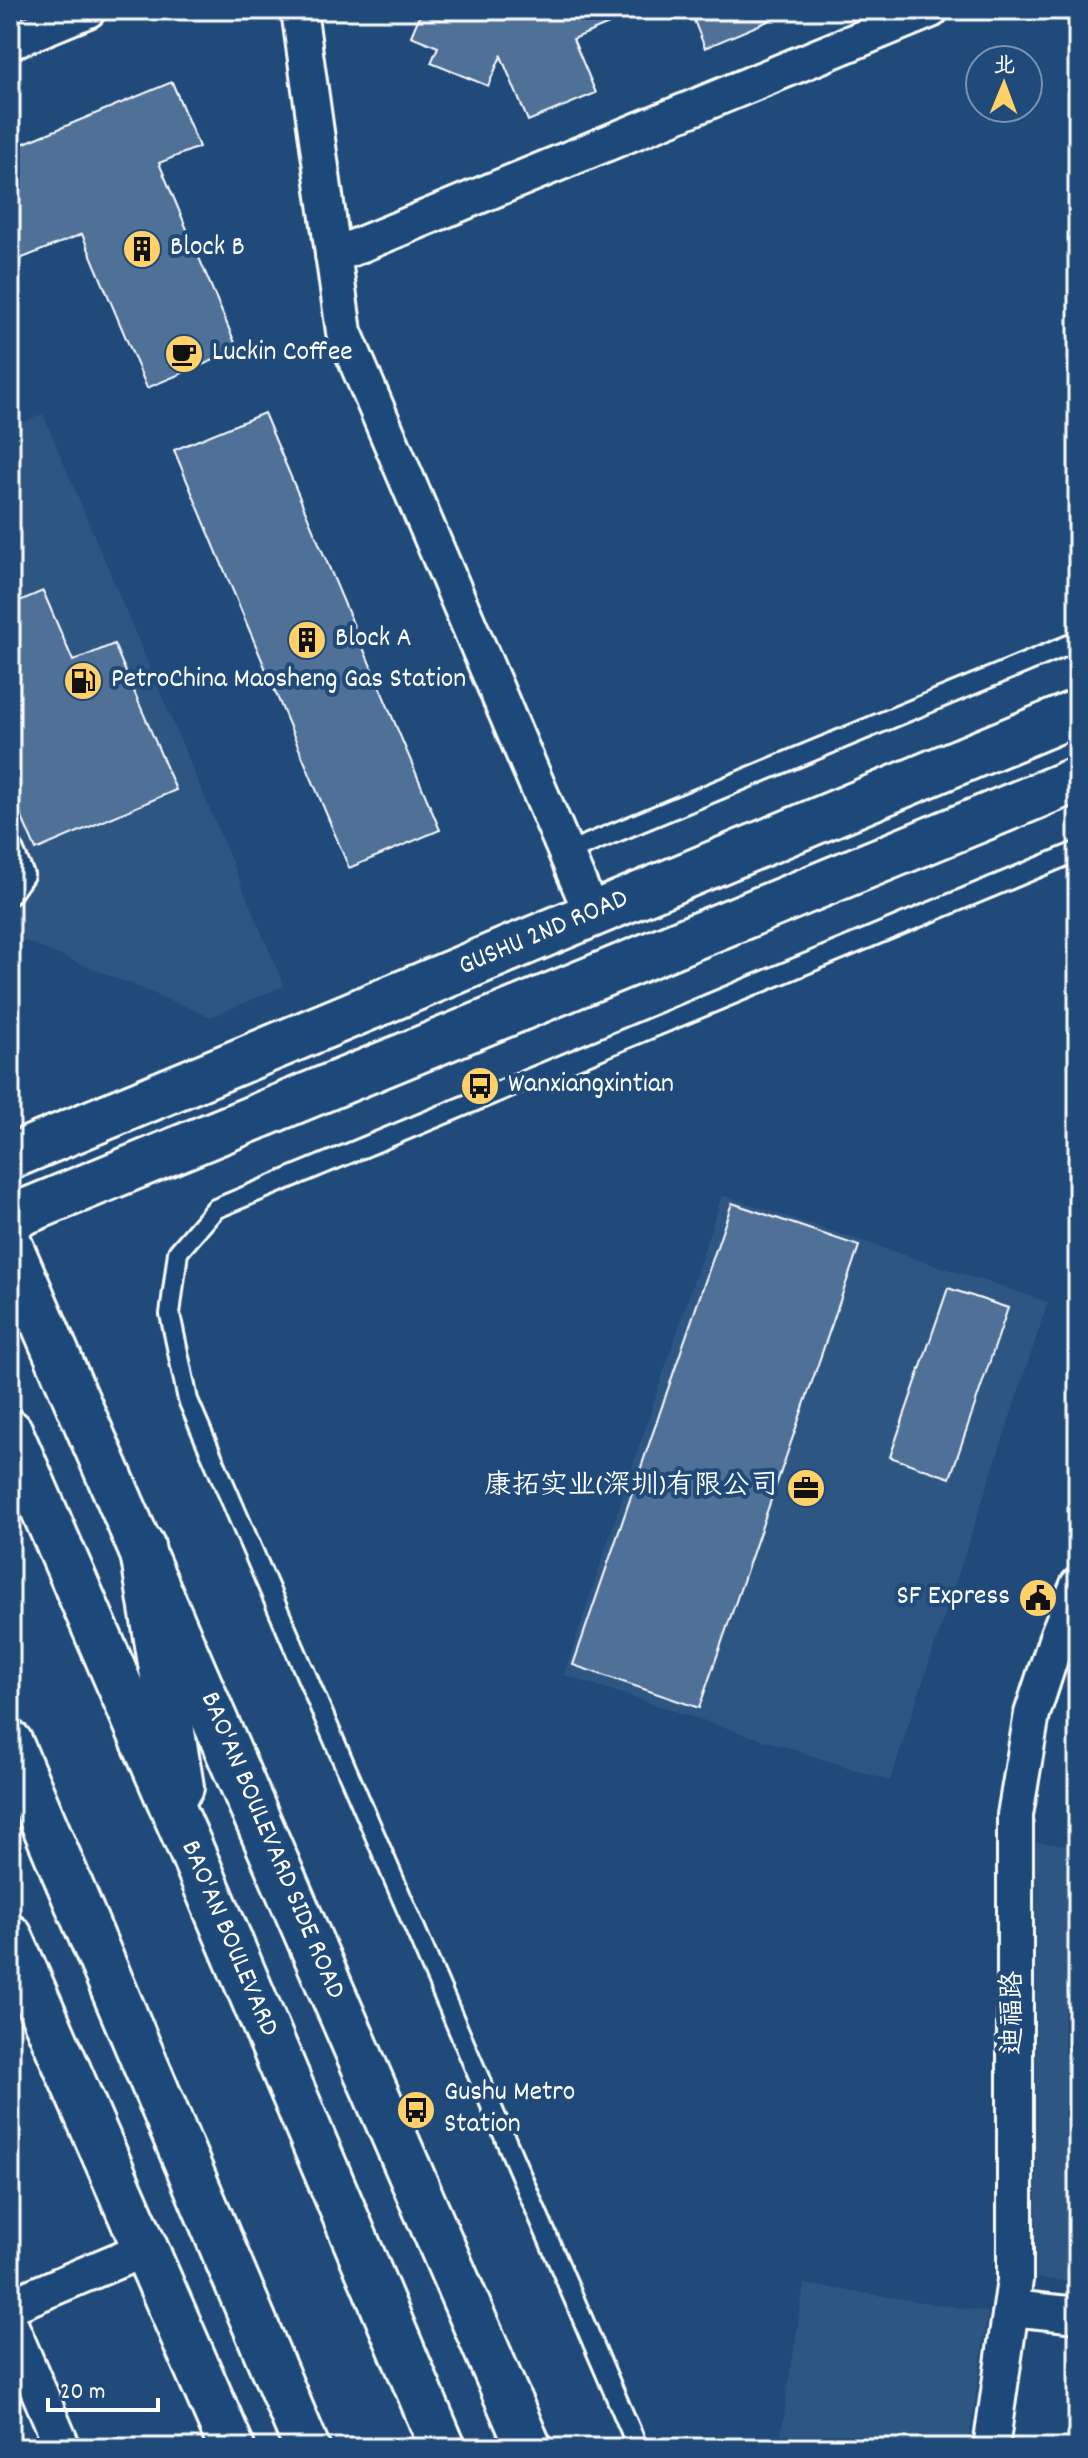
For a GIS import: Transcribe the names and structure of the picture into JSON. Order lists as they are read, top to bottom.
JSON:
{
  "streets": {
    "main road": ["GUSHU 2ND ROAD", "BAO'AN BOULEVARD SIDE ROAD", "BAO'AN BOULEVARD"],
    "street": ["迪福路"]
  },
  "places": {
    "building": ["Block B", "Block A"],
    "cafe": ["Luckin Coffee"],
    "fuel station": ["PetroChina Maosheng Gas Station"],
    "bus stop": ["Wanxiangxintian", "Gushu Metro Station"],
    "office": ["康拓实业(深圳)有限公司"],
    "public building": ["SF Express"]
  },
  "scale_bar": "20 m",
  "north": "top"
}
